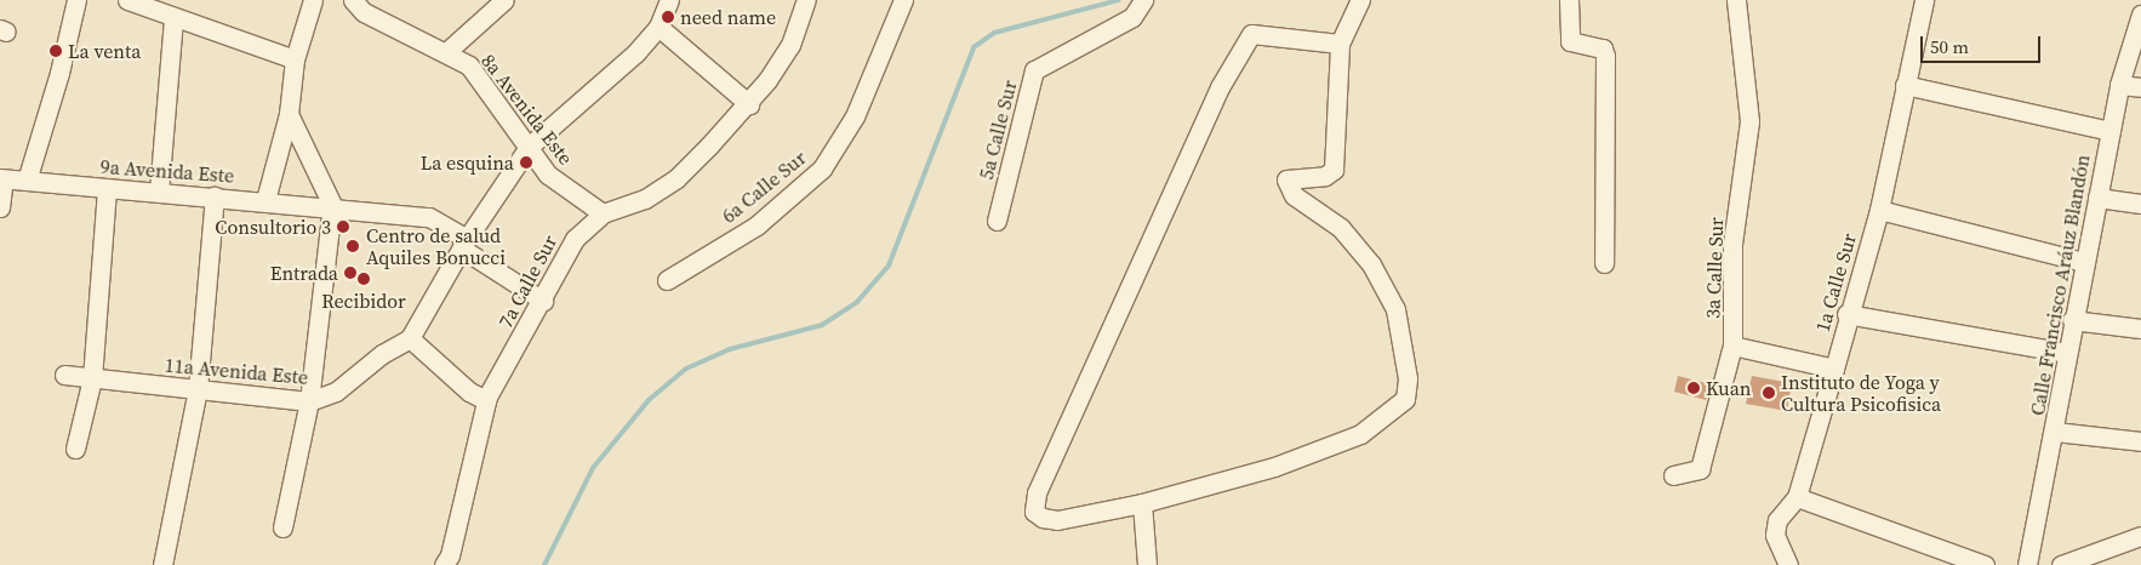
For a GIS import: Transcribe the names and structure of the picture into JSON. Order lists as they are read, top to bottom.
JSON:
{
  "streets": {
    "street": [
      "8a Avenida Este",
      "5a Calle Sur",
      "9a Avenida Este",
      "6a Calle Sur",
      "3a Calle Sur",
      "7a Calle Sur",
      "1a Calle Sur",
      "Calle Francisco Aráuz Blandón",
      "11a Avenida Este"
    ]
  },
  "crossings": [
    ["8a Avenida Este", "7a Calle Sur"],
    ["9a Avenida Este", "7a Calle Sur"]
  ],
  "places": [
    "need name",
    "La venta",
    "La esquina",
    "Consultorio 3",
    "Centro de salud Aquiles Bonucci",
    "Entrada",
    "Recibidor",
    "Kuan",
    "Instituto de Yoga y Cultura Psicofisica"
  ],
  "scale_bar": "50 m"
}
